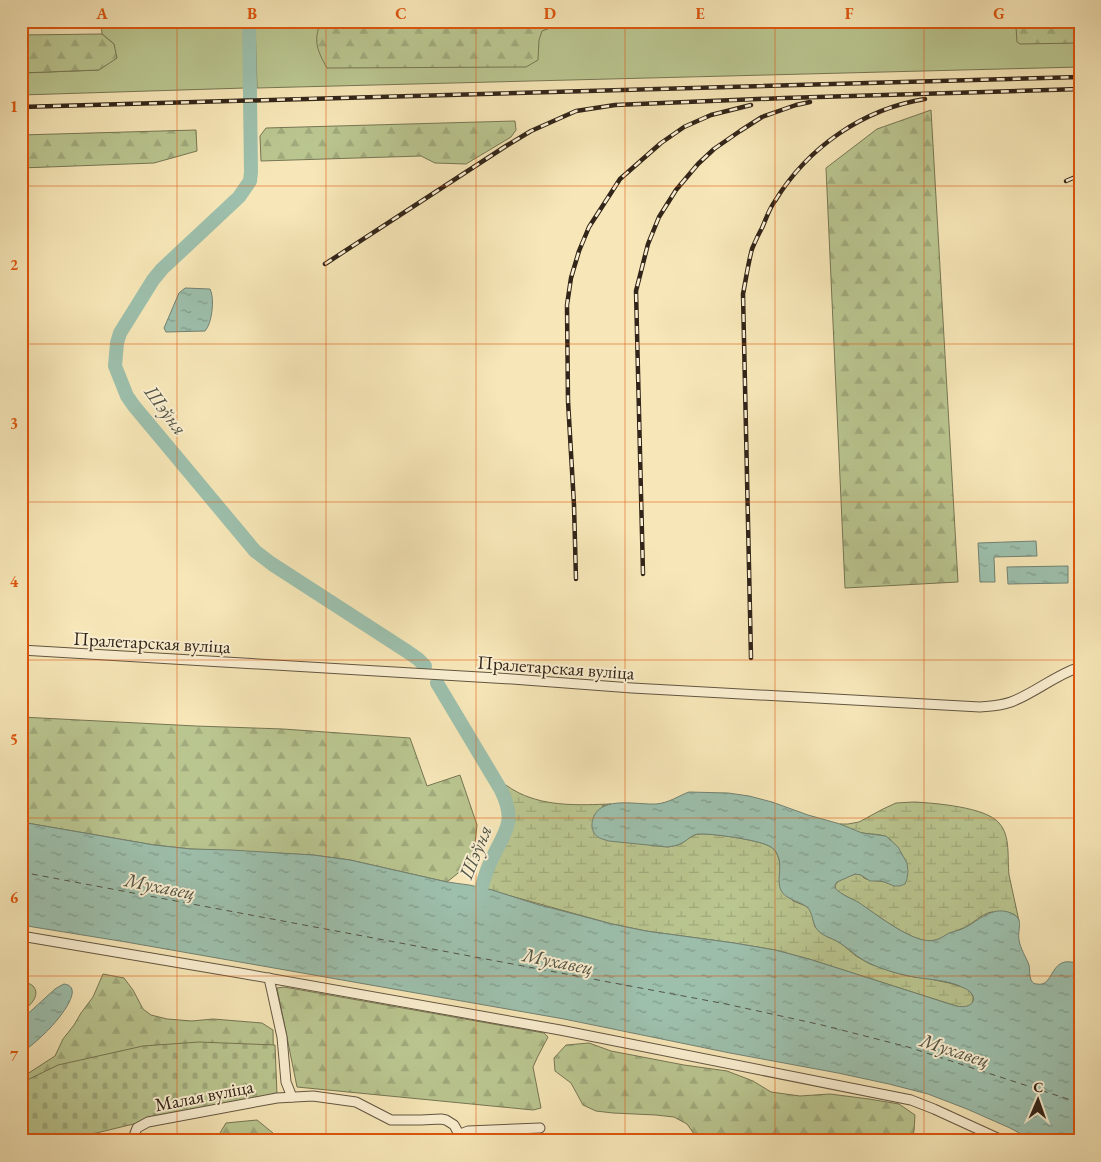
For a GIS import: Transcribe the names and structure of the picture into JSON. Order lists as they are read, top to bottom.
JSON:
{
  "streets": {
    "street": ["Пралетарская вуліца", "Малая вуліца"]
  },
  "water": ["Шэўня", "Мухавец"],
  "north": "top",
  "grid": {
    "columns": [
      "A",
      "B",
      "C",
      "D",
      "E",
      "F",
      "G"
    ],
    "rows": [
      "1",
      "2",
      "3",
      "4",
      "5",
      "6",
      "7"
    ]
  }
}
